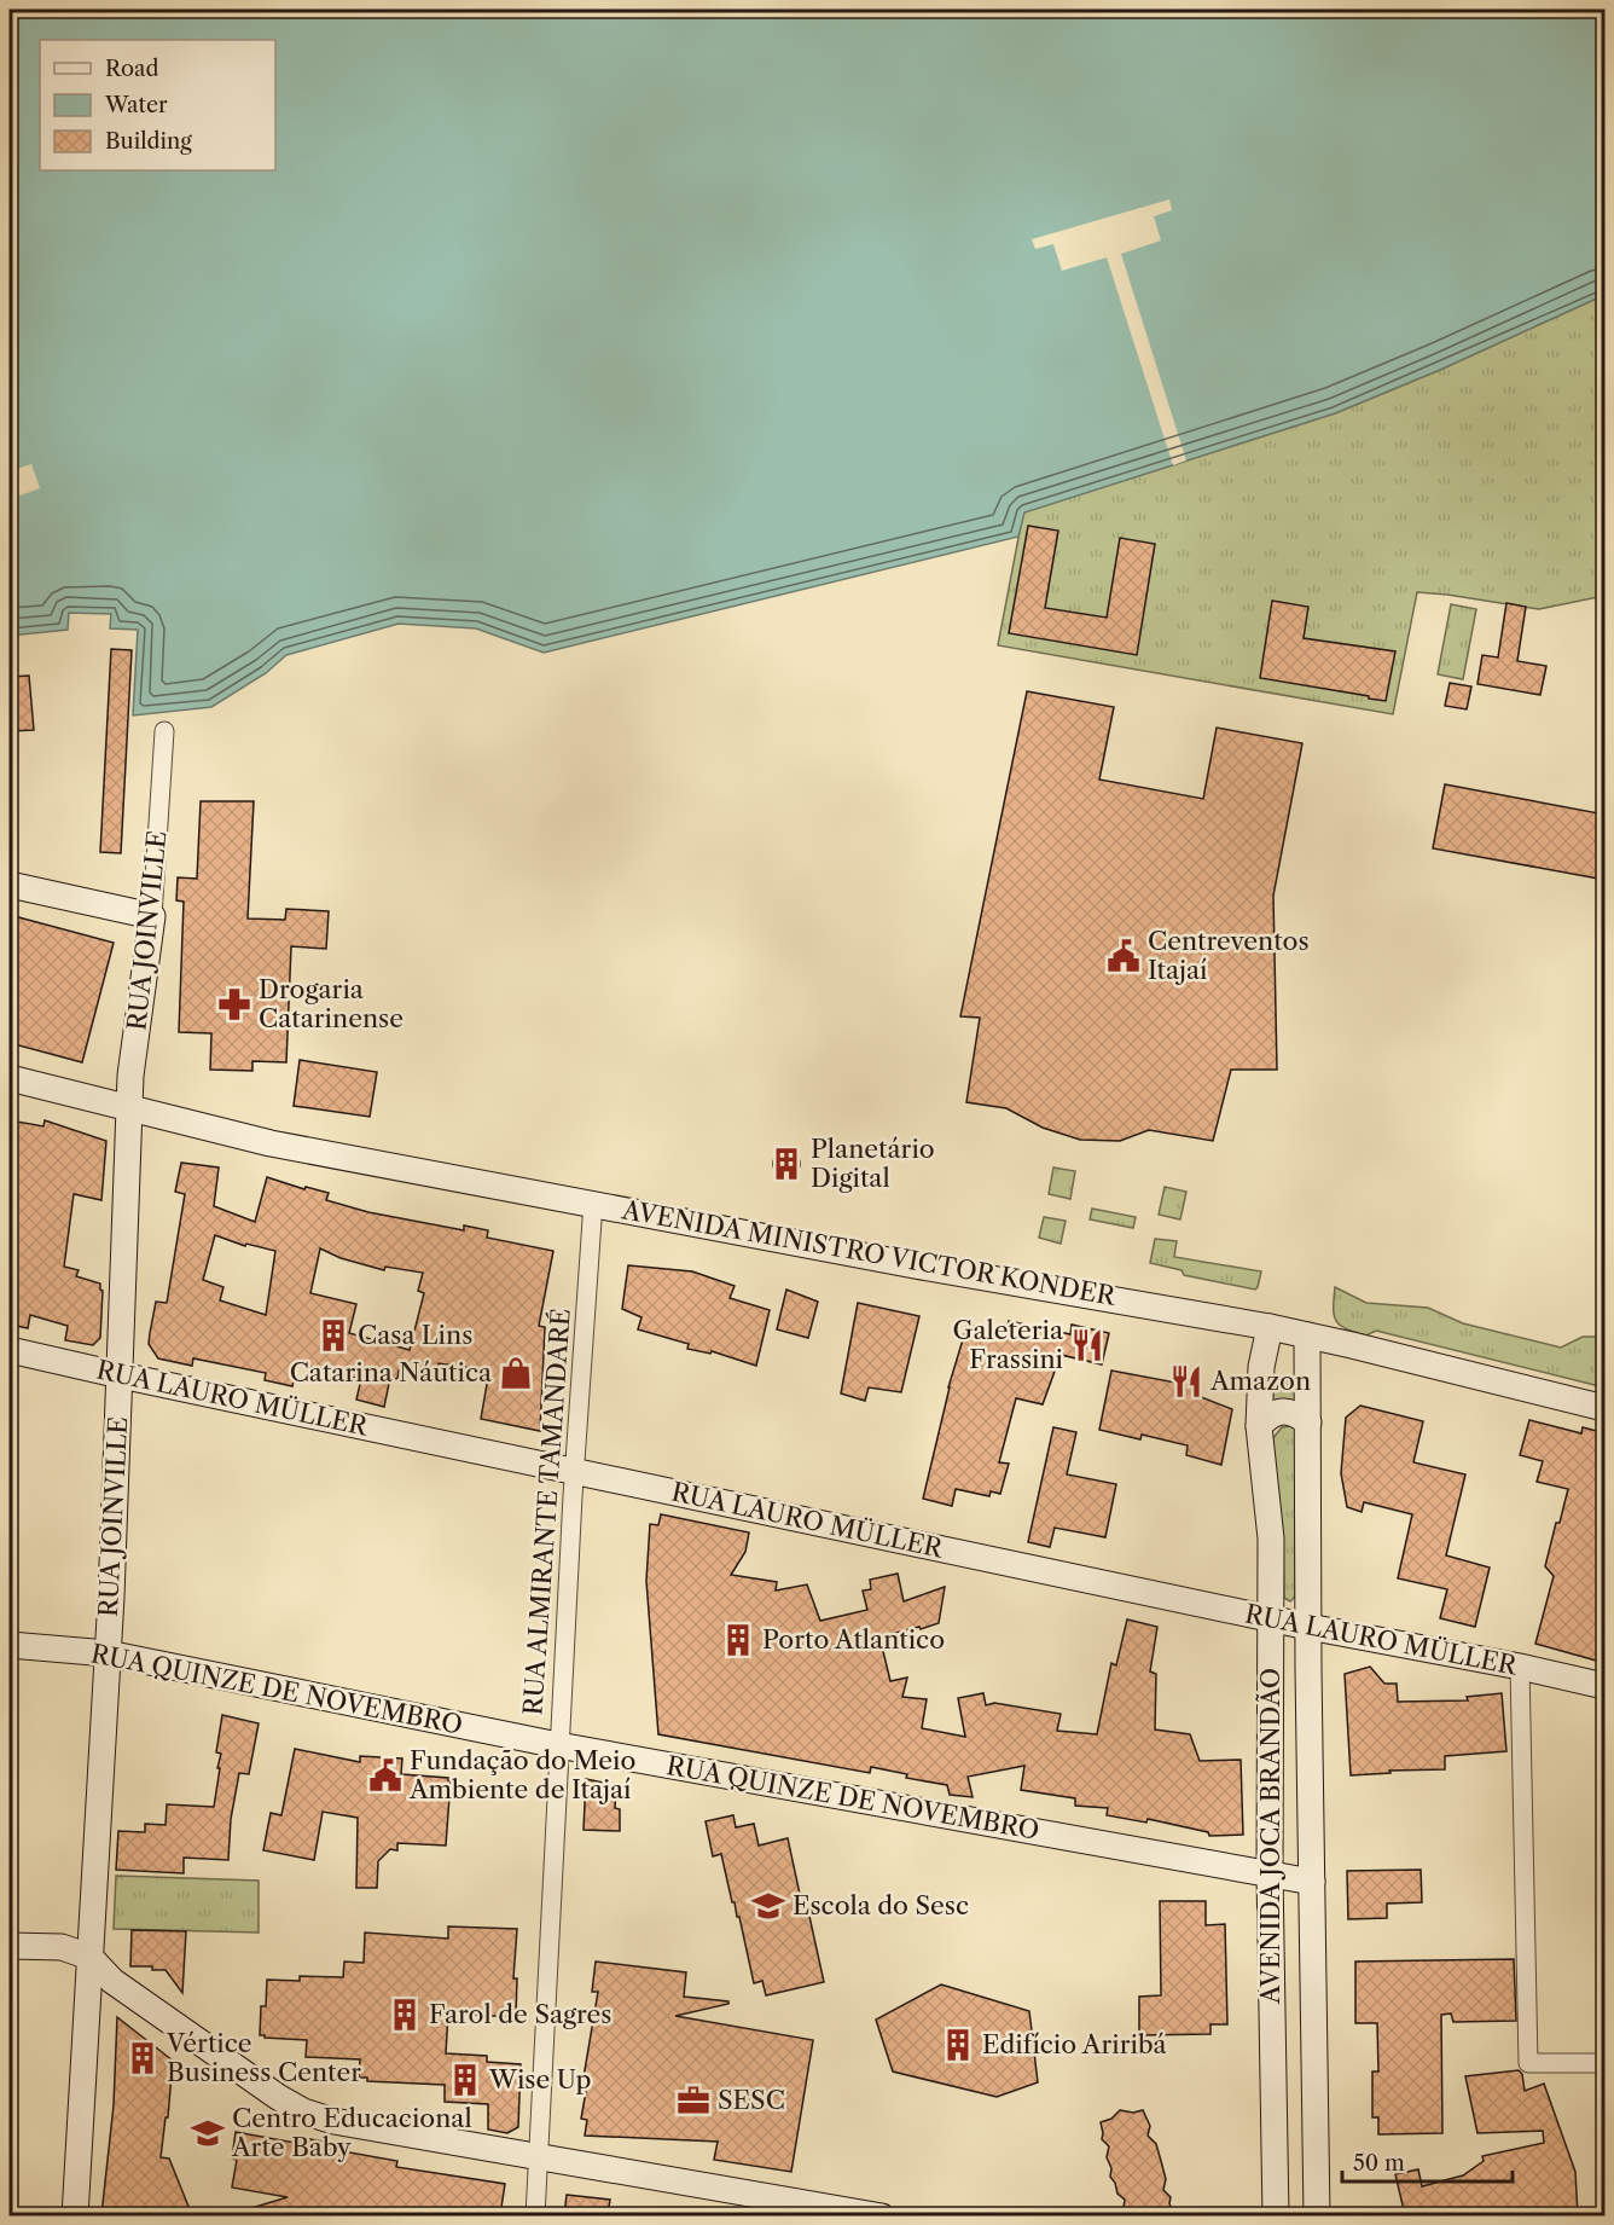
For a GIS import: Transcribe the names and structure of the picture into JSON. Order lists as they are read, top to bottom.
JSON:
{
  "streets": {
    "main road": [
      "RUA JOINVILLE",
      "AVENIDA MINISTRO VICTOR KONDER",
      "RUA LAURO MÜLLER",
      "RUA QUINZE DE NOVEMBRO",
      "AVENIDA JOCA BRANDÃO"
    ],
    "street": ["RUA ALMIRANTE TAMANDARÉ"]
  },
  "crossings": [
    ["RUA JOINVILLE", "AVENIDA MINISTRO VICTOR KONDER"],
    ["RUA JOINVILLE", "RUA LAURO MÜLLER"],
    ["RUA JOINVILLE", "RUA QUINZE DE NOVEMBRO"],
    ["AVENIDA MINISTRO VICTOR KONDER", "RUA ALMIRANTE TAMANDARÉ"],
    ["AVENIDA MINISTRO VICTOR KONDER", "AVENIDA JOCA BRANDÃO"],
    ["RUA LAURO MÜLLER", "RUA ALMIRANTE TAMANDARÉ"],
    ["RUA LAURO MÜLLER", "AVENIDA JOCA BRANDÃO"],
    ["RUA ALMIRANTE TAMANDARÉ", "RUA QUINZE DE NOVEMBRO"],
    ["RUA QUINZE DE NOVEMBRO", "AVENIDA JOCA BRANDÃO"]
  ],
  "places": {
    "public building": ["Centreventos Itajaí", "Fundação do Meio Ambiente de Itajaí"],
    "pharmacy": ["Drogaria Catarinense"],
    "building": [
      "Planetário Digital",
      "Casa Lins",
      "Porto Atlantico",
      "Farol de Sagres",
      "Edifício Ariribá",
      "Vértice Business Center",
      "Wise Up"
    ],
    "restaurant": ["Galeteria Frassini", "Amazon"],
    "shop": ["Catarina Náutica"],
    "school or university": ["Escola do Sesc", "Centro Educacional Arte Baby"],
    "office": ["SESC"]
  },
  "legend": ["Road", "Water", "Building"],
  "scale_bar": "50 m"
}
